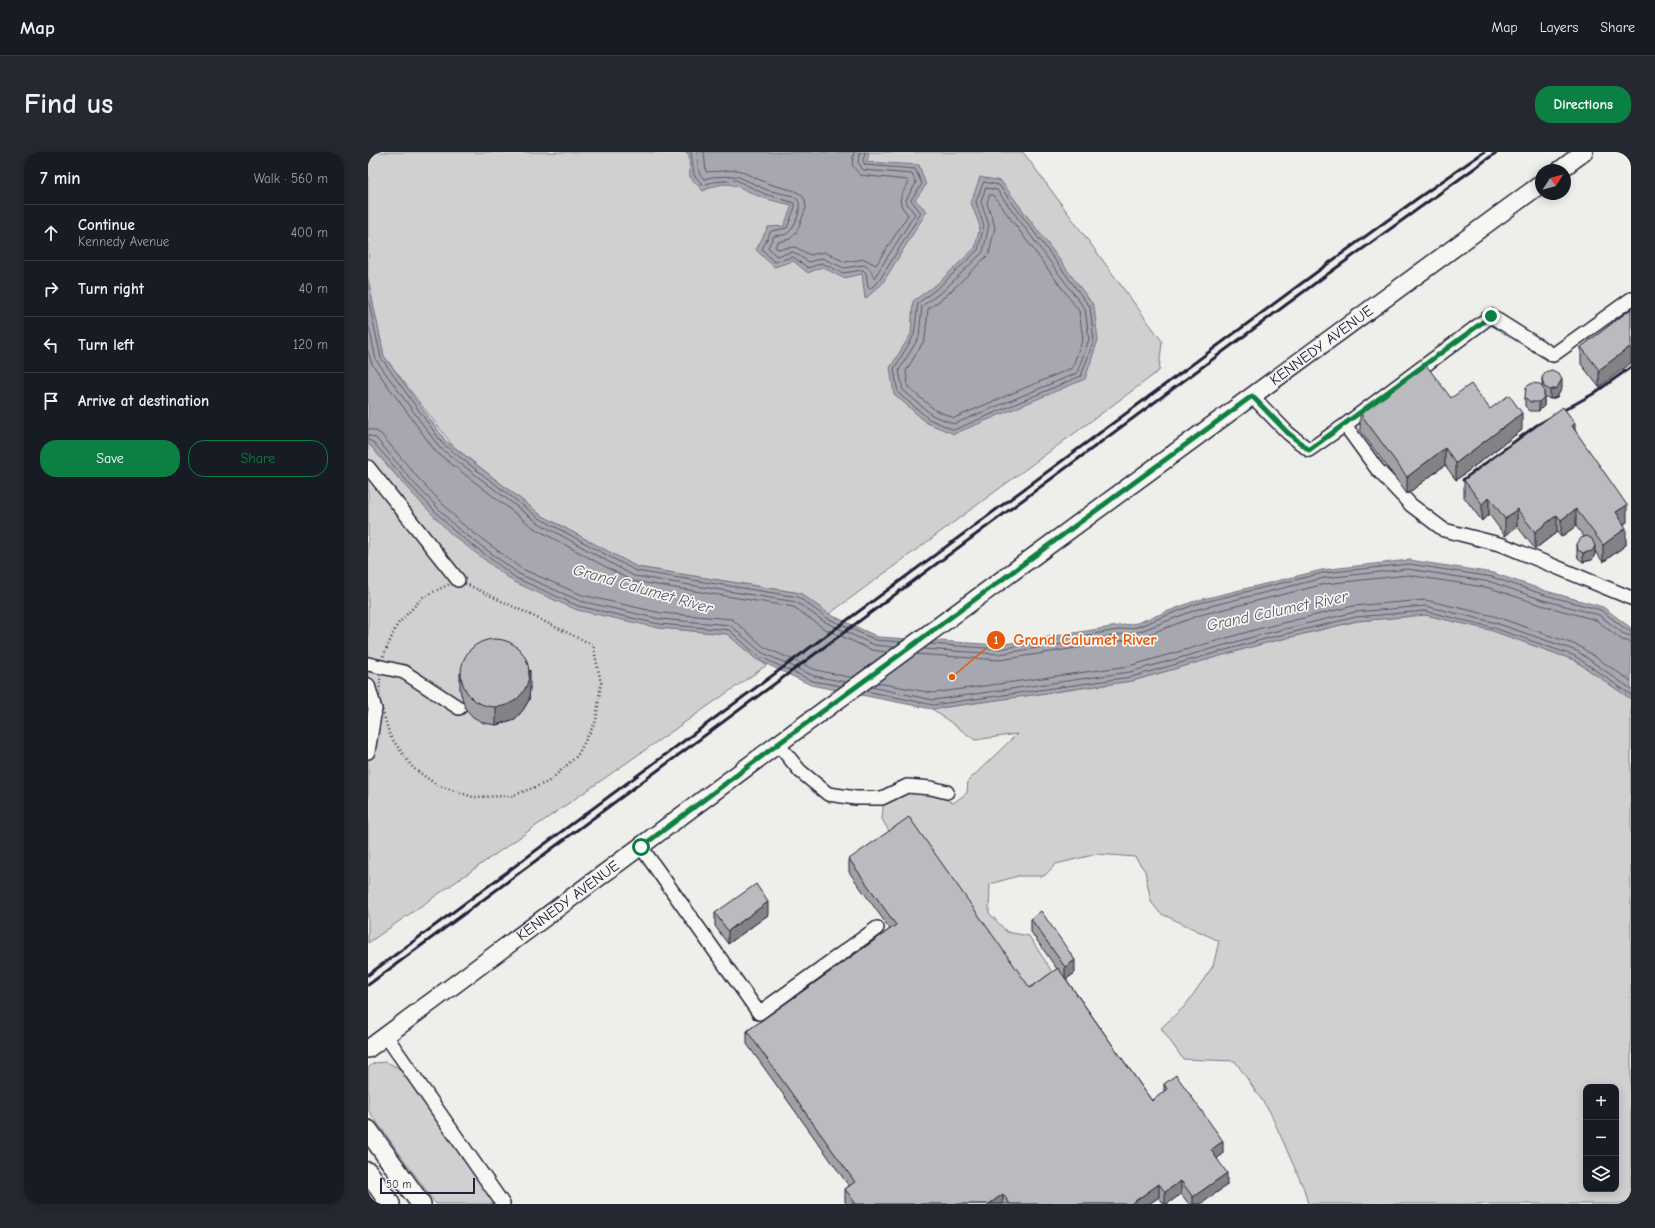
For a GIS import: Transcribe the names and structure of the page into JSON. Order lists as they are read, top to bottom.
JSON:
{
  "streets": {
    "main road": ["KENNEDY AVENUE"]
  },
  "water": ["Grand Calumet River"],
  "places": ["Grand Calumet River"],
  "scale_bar": "50 m",
  "north": "top right",
  "page": {
    "header": "Map",
    "nav": ["Map", "Layers", "Share"],
    "buttons": [
      "Directions",
      ["Save", "Share"]
    ],
    "title": "Find us",
    "heading": ["7 min", "Walk · 560 m"],
    "list": [
      ["Continue", "Kennedy Avenue", "400 m"],
      ["Turn right", "40 m"],
      ["Turn left", "120 m"],
      "Arrive at destination"
    ],
    "map_buttons": ["+", "−"],
    "scale": "50 m"
  }
}
